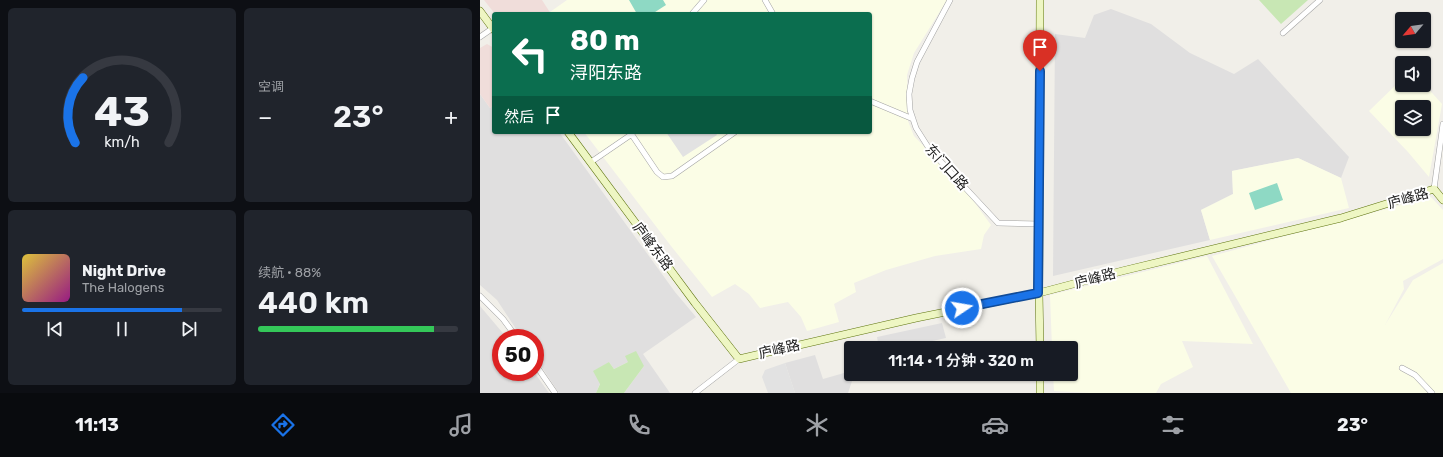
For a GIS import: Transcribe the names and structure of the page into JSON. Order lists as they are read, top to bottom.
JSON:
{
  "streets": {
    "main road": ["庐峰路", "庐峰东路"],
    "street": ["东门口路"]
  },
  "crossings": [
    ["庐峰路", "庐峰东路"]
  ],
  "north": "bottom left",
  "page": {
    "tile": [
      "空调",
      ["续航 · 88%", "440 km"]
    ],
    "turn": ["80 m", "浔阳东路"],
    "then": "然后",
    "heat": ["−", "23°", "+"],
    "song": ["Night Drive", "The Halogens"],
    "limit": "50",
    "trip": "11:14 · 1 分钟 · 320 m",
    "tabs": ["11:13", "23°"],
    "gauge": ["43", "km/h"]
  }
}
